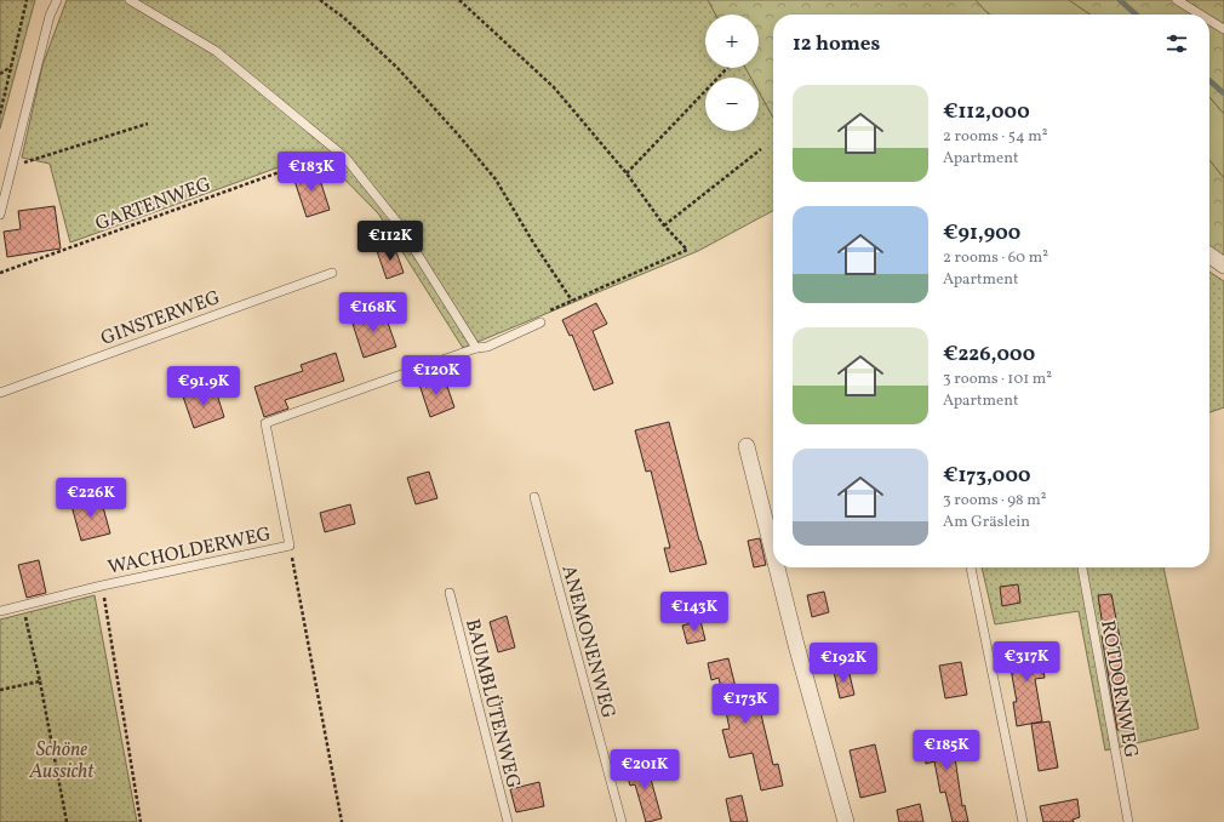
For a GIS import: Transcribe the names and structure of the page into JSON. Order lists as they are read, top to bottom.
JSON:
{
  "streets": {
    "lane": [
      "GINSTERWEG",
      "WACHOLDERWEG",
      "ANEMONENWEG",
      "ROTDORNWEG",
      "BAUMBLÜTENWEG"
    ],
    "path": ["GARTENWEG"]
  },
  "parks": ["Schöne Aussicht"],
  "page": {
    "map_buttons": ["+", "−"],
    "heading": "12 homes",
    "list": [
      {
        "name": "€112,000",
        "note": "2 rooms · 54 m² · Apartment"
      },
      {
        "name": "€91,900",
        "note": "2 rooms · 60 m² · Apartment"
      },
      {
        "name": "€226,000",
        "note": "3 rooms · 101 m² · Apartment"
      },
      {
        "name": "€173,000",
        "note": "3 rooms · 98 m² · Am Gräslein"
      }
    ],
    "price": [
      "€183K",
      "€112K",
      "€168K",
      "€120K",
      "€91.9K",
      "€226K",
      "€143K",
      "€317K",
      "€192K",
      "€173K",
      "€185K",
      "€201K"
    ]
  }
}
